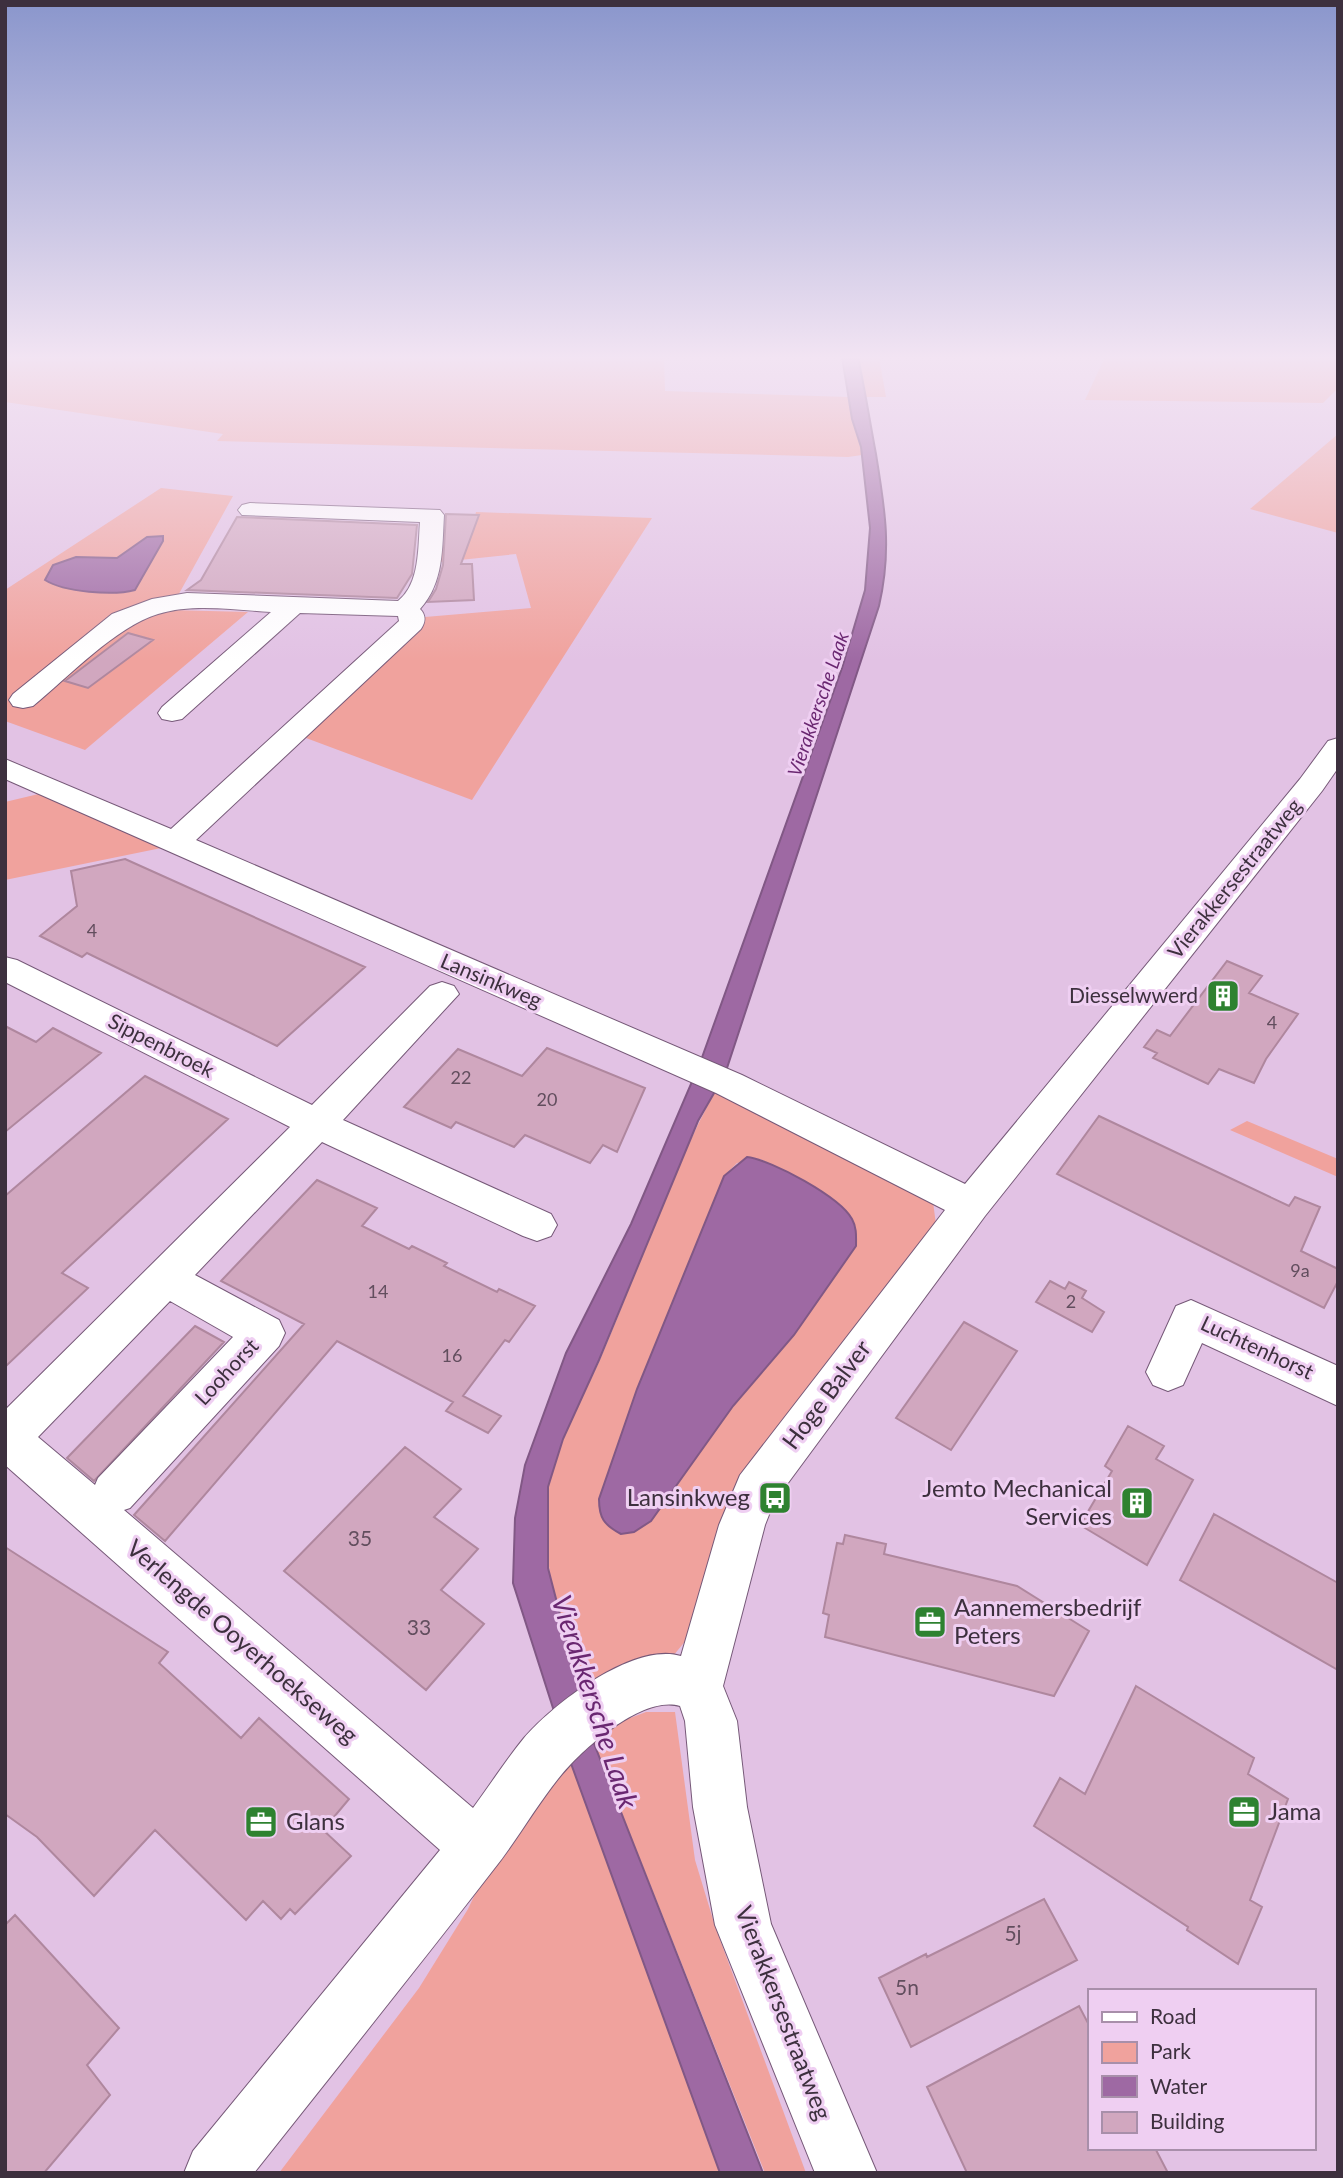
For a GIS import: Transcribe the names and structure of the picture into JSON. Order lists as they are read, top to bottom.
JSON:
{
  "streets": {
    "street": [
      "Vierakkersestraatweg",
      "Lansinkweg",
      "Sippenbroek",
      "Luchtenhorst",
      "Loohorst",
      "Hoge Balver",
      "Verlengde Ooyerhoekseweg"
    ]
  },
  "crossings": [
    ["Vierakkersestraatweg", "Lansinkweg"],
    ["Vierakkersestraatweg", "Hoge Balver"],
    ["Lansinkweg", "Hoge Balver"]
  ],
  "water": ["Vierakkersche Laak"],
  "places": {
    "building": ["Diesselwwerd", "Jemto Mechanical Services"],
    "bus stop": ["Lansinkweg"],
    "office": ["Aannemersbedrijf Peters", "Jama", "Glans"]
  },
  "house_numbers": [
    "4",
    "4",
    "22",
    "20",
    "9a",
    "14",
    "2",
    "16",
    "35",
    "33",
    "5j",
    "5n"
  ],
  "legend": [
    "Road",
    "Park",
    "Water",
    "Building"
  ]
}
